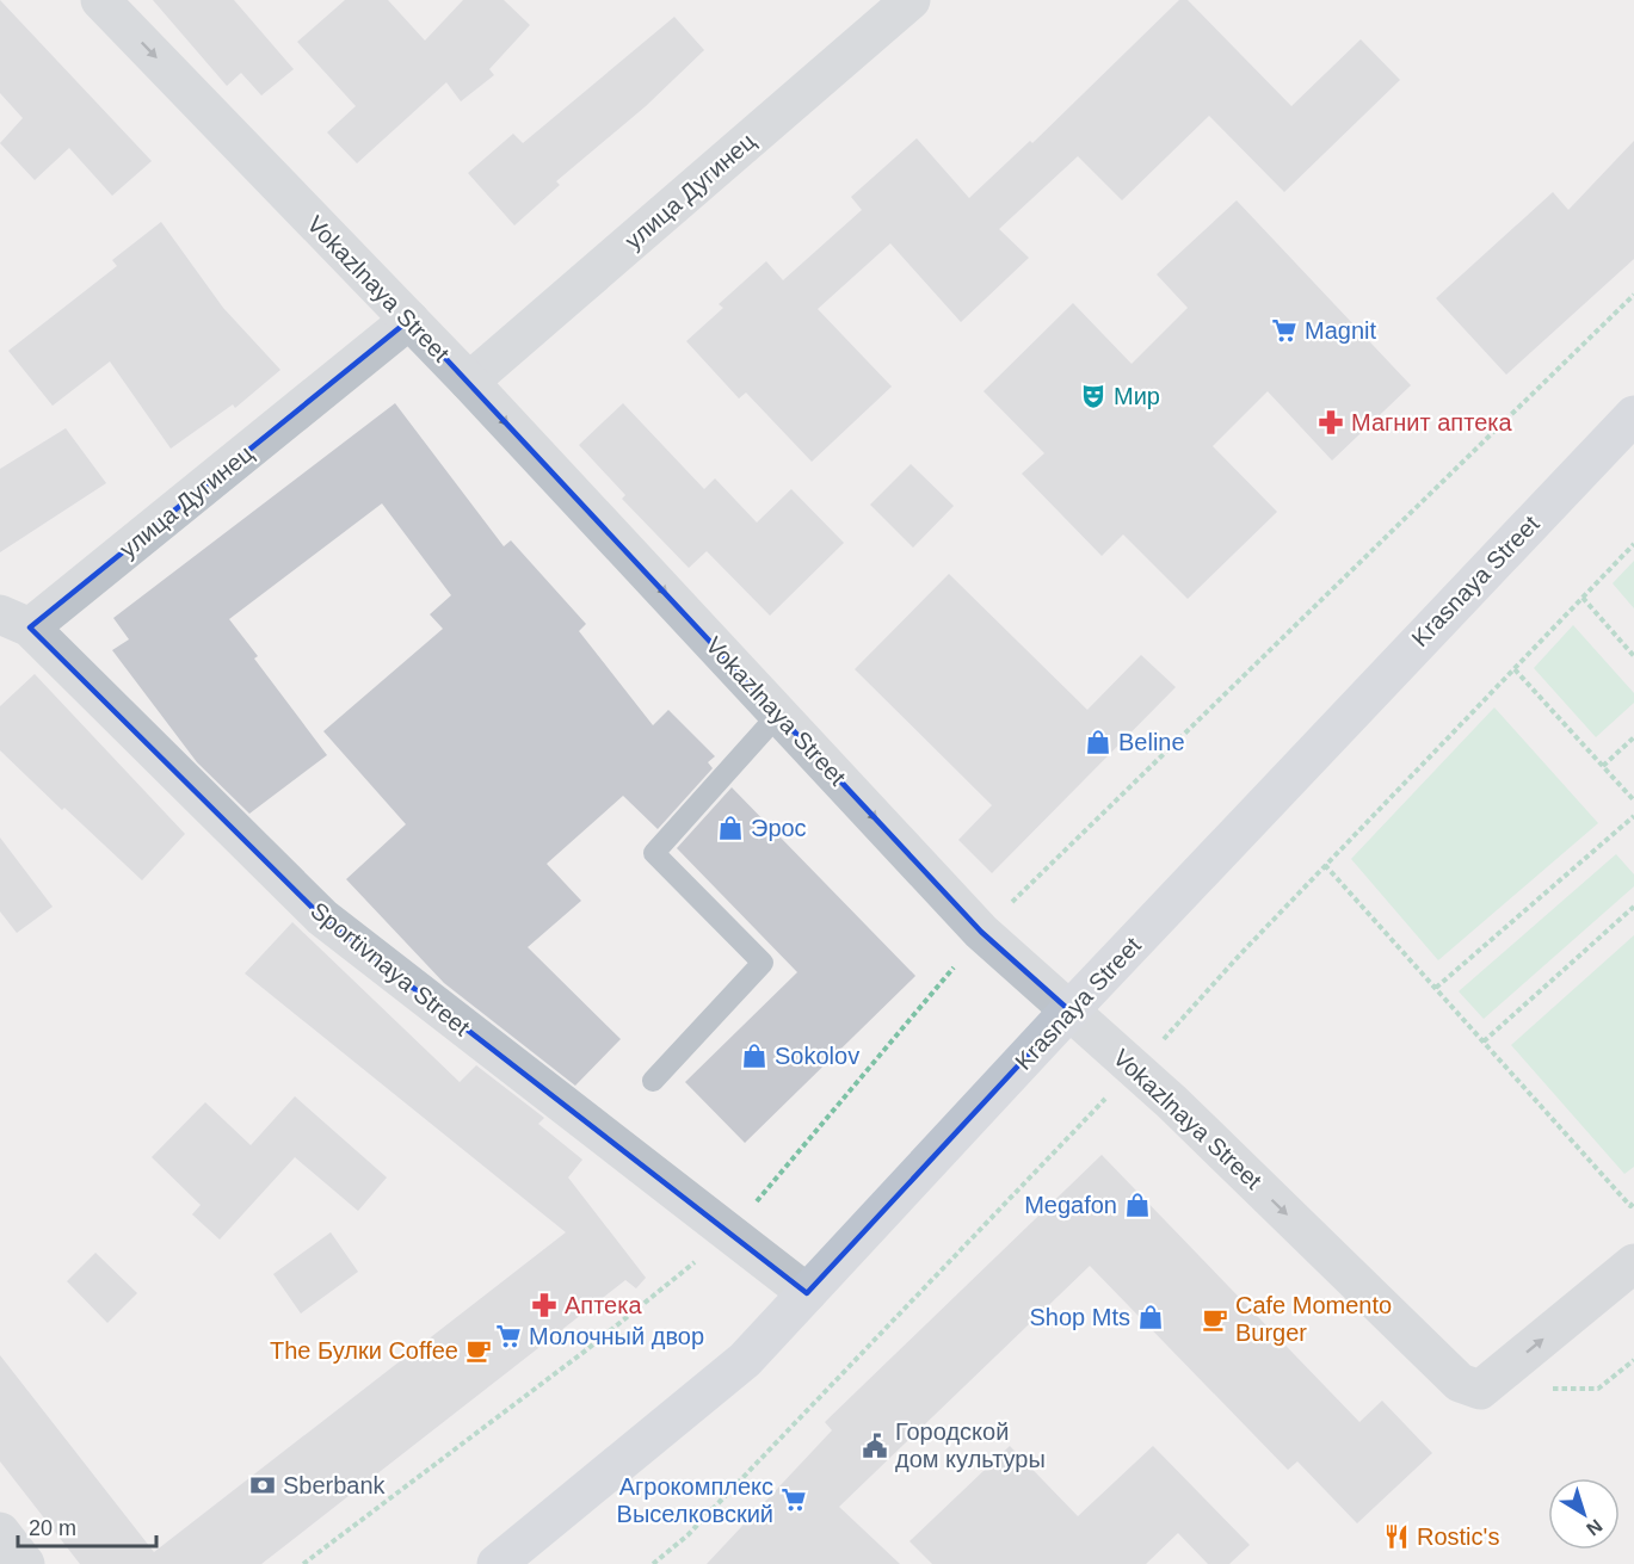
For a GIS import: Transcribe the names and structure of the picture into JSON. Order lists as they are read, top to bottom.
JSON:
{
  "streets": {
    "main road": ["Krasnaya Street"],
    "street": ["улица Дугинец", "Vokazlnaya Street", "Sportivnaya Street"]
  },
  "crossings": [
    ["улица Дугинец", "Vokazlnaya Street"],
    ["улица Дугинец", "Sportivnaya Street"],
    ["Vokazlnaya Street", "Krasnaya Street"],
    ["Krasnaya Street", "Sportivnaya Street"]
  ],
  "one_way": ["Vokazlnaya Street"],
  "places": {
    "supermarket": ["Magnit", "Молочный двор", "Агрокомплекс Выселковский"],
    "theatre": ["Мир"],
    "pharmacy": ["Магнит аптека", "Аптека"],
    "shop": [
      "Beline",
      "Эрос",
      "Sokolov",
      "Megafon",
      "Shop Mts"
    ],
    "cafe": ["Cafe Momento Burger", "The Булки Coffee"],
    "public building": ["Городской дом культуры"],
    "bank": ["Sberbank"],
    "restaurant": ["Rostic's"]
  },
  "scale_bar": "20 m",
  "north": "bottom right"
}
